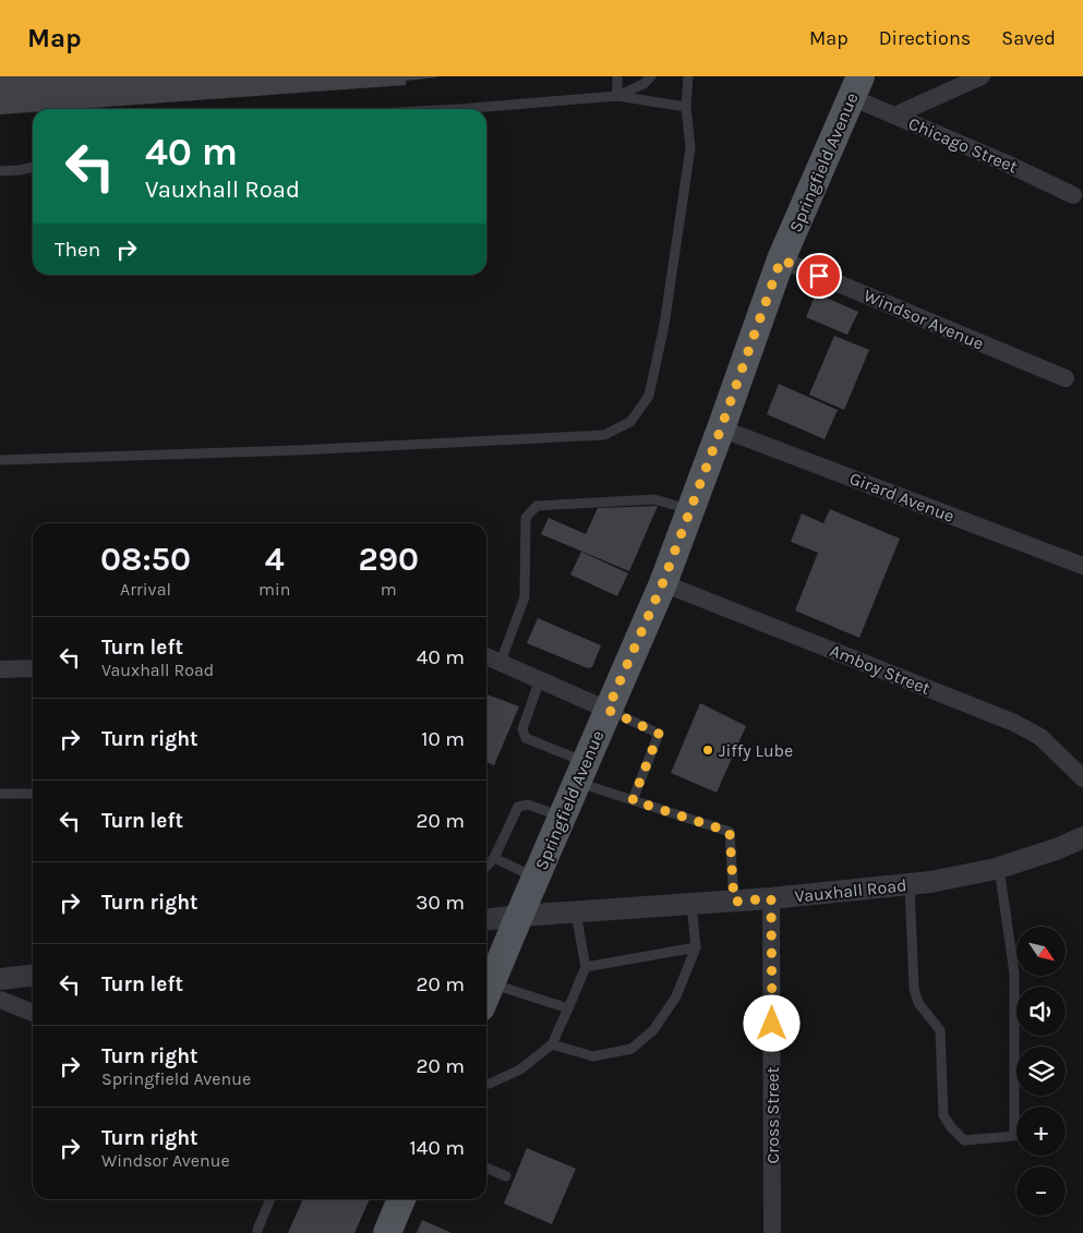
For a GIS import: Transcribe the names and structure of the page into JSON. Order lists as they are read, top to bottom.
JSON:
{
  "streets": {
    "main road": ["Springfield Avenue"],
    "street": [
      "Chicago Street",
      "Windsor Avenue",
      "Girard Avenue",
      "Amboy Street",
      "Vauxhall Road",
      "Cross Street"
    ]
  },
  "crossings": [
    ["Chicago Street", "Springfield Avenue"],
    ["Springfield Avenue", "Windsor Avenue"],
    ["Springfield Avenue", "Girard Avenue"],
    ["Springfield Avenue", "Amboy Street"],
    ["Springfield Avenue", "Vauxhall Road"],
    ["Vauxhall Road", "Cross Street"]
  ],
  "places": ["Jiffy Lube"],
  "north": "bottom right",
  "page": {
    "header": "Map",
    "nav": ["Map", "Directions", "Saved"],
    "turn": ["40 m", "Vauxhall Road"],
    "then": "Then",
    "eta": [
      "08:50",
      "Arrival",
      "4",
      "min",
      "290",
      "m"
    ],
    "list": [
      {
        "name": "Turn left",
        "note": "Vauxhall Road",
        "value": "40 m"
      },
      {
        "name": "Turn right",
        "value": "10 m"
      },
      {
        "name": "Turn left",
        "value": "20 m"
      },
      {
        "name": "Turn right",
        "value": "30 m"
      },
      {
        "name": "Turn left",
        "value": "20 m"
      },
      {
        "name": "Turn right",
        "note": "Springfield Avenue",
        "value": "20 m"
      },
      {
        "name": "Turn right",
        "note": "Windsor Avenue",
        "value": "140 m"
      }
    ],
    "map_buttons": ["+", "−"]
  }
}
